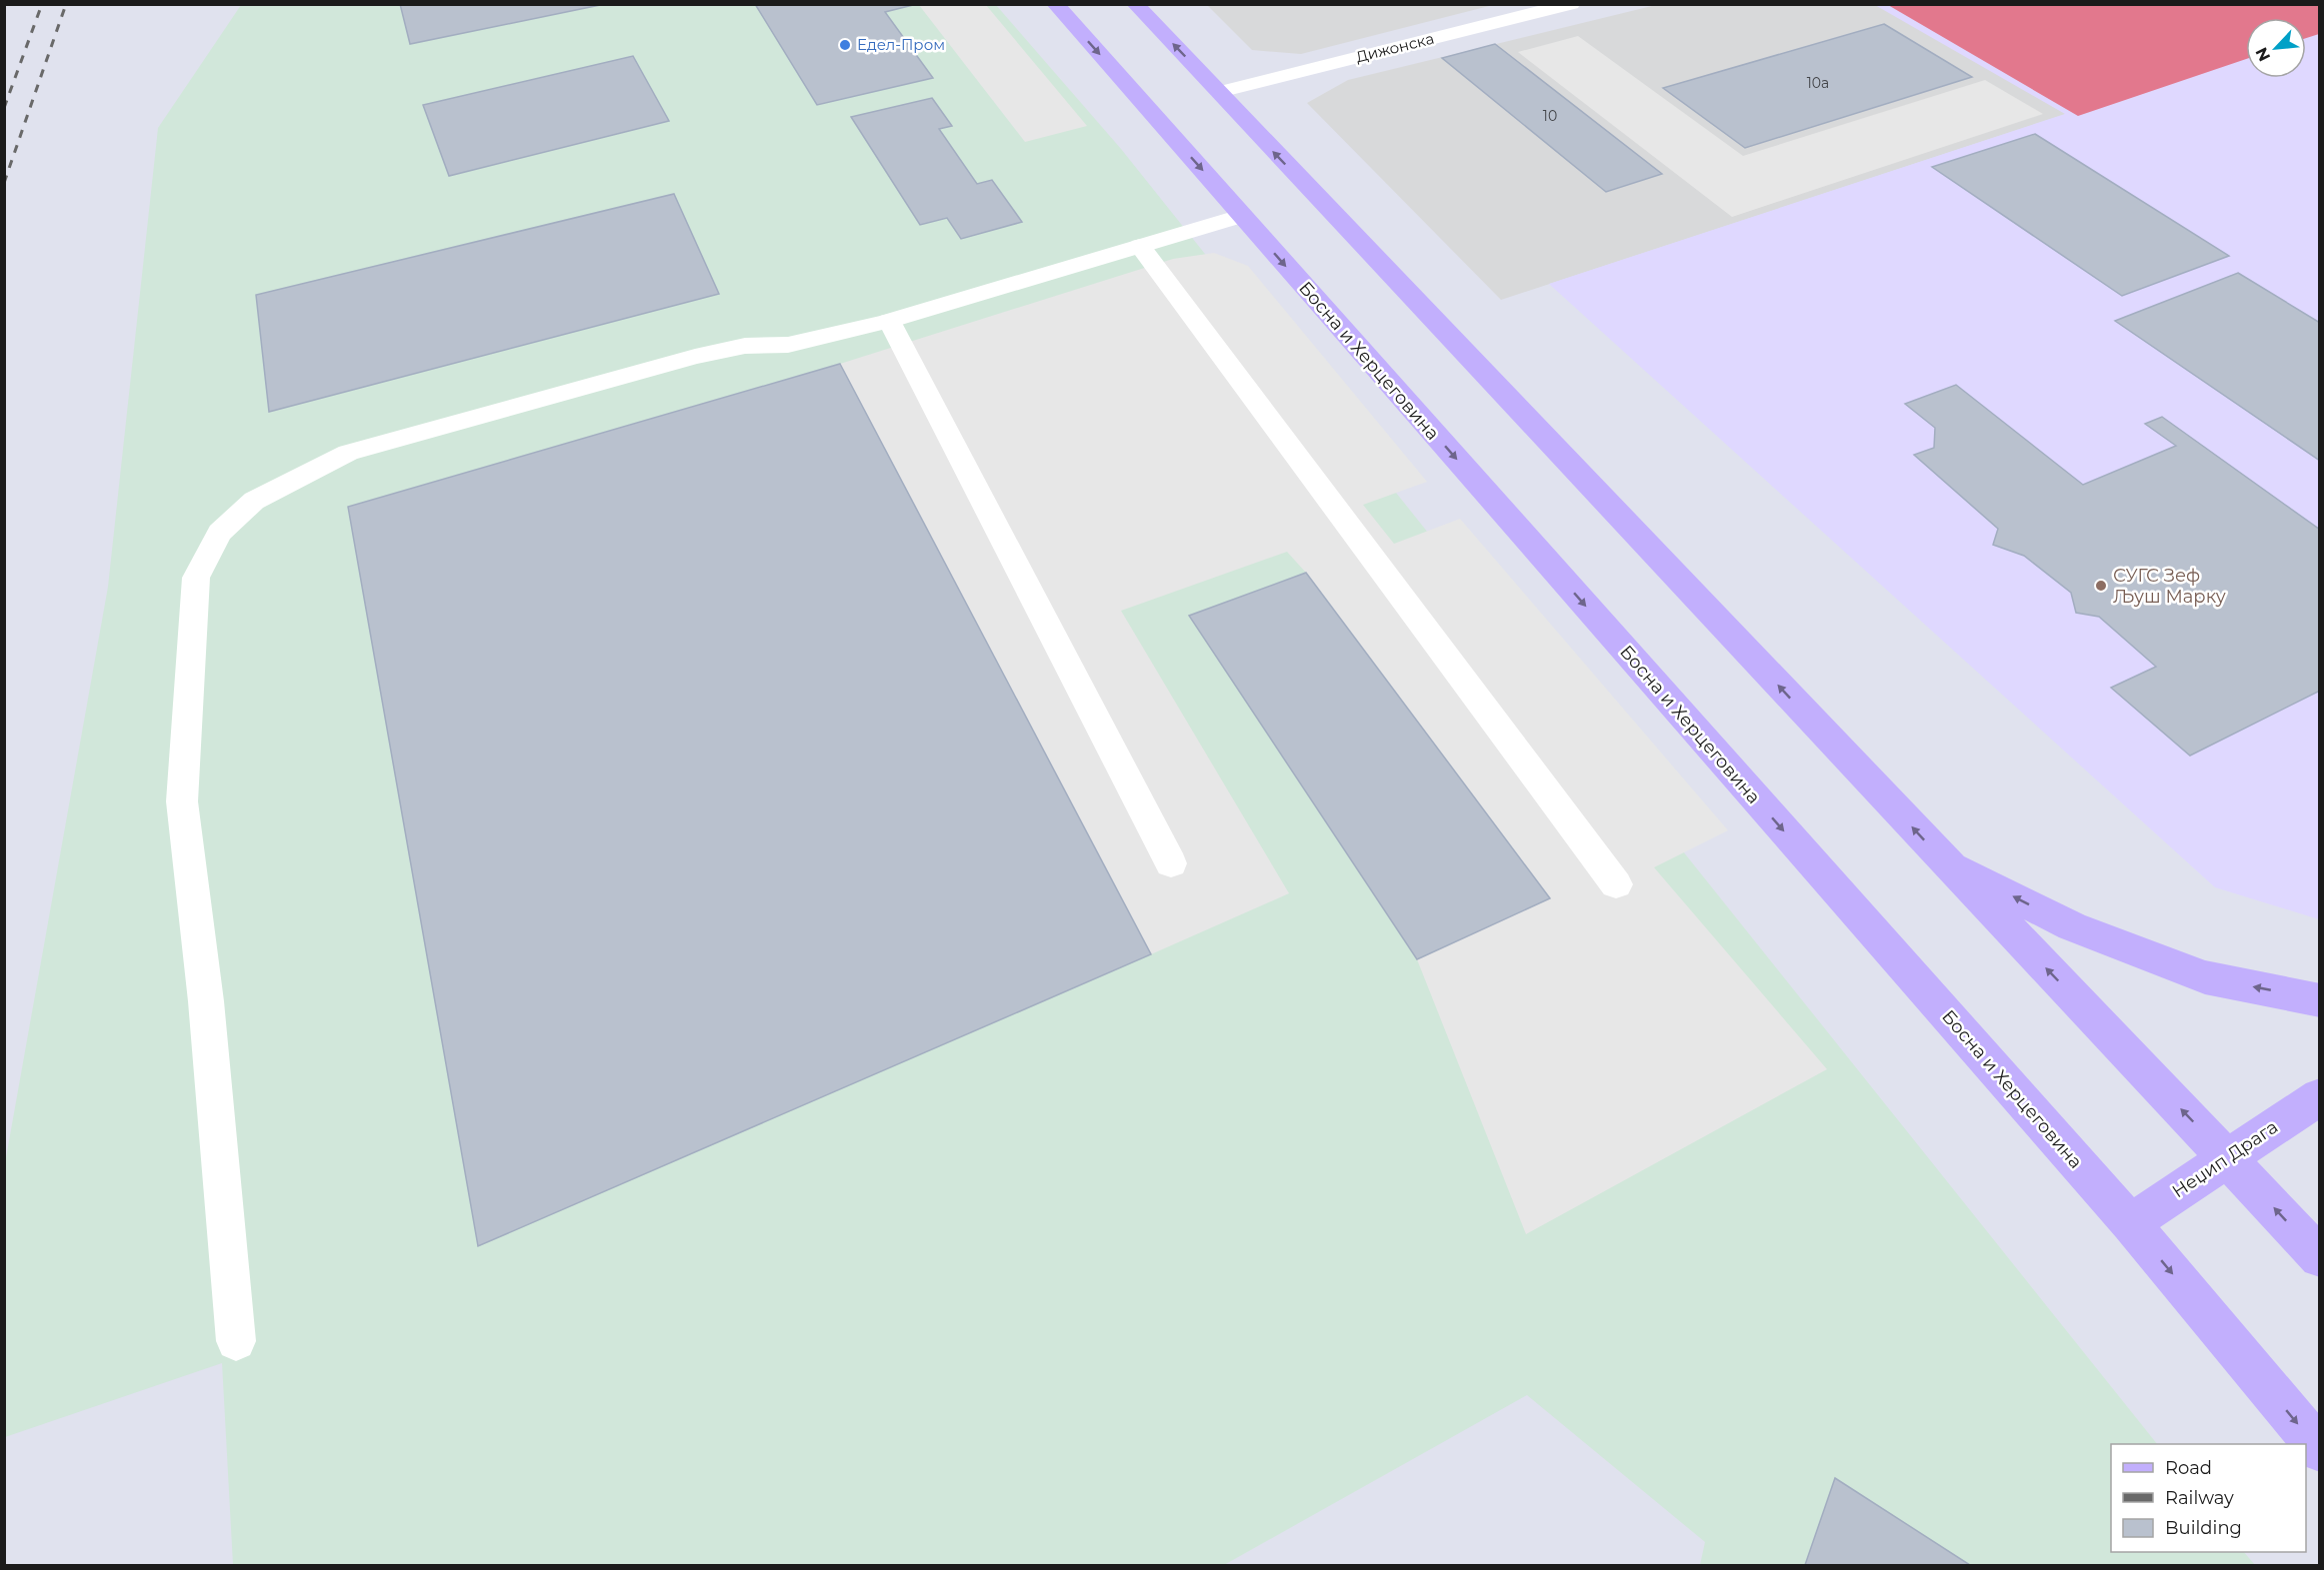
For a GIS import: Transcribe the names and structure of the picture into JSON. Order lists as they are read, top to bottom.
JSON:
{
  "streets": {
    "street": ["Дижонска", "Босна и Херцеговина", "Неџип Драга"]
  },
  "crossings": [
    ["Босна и Херцеговина", "Неџип Драга"]
  ],
  "places": ["Едел-Пром", "СУГС Зеф Љуш Марку"],
  "house_numbers": ["10а", "10"],
  "legend": ["Road", "Railway", "Building"],
  "north": "bottom left"
}
